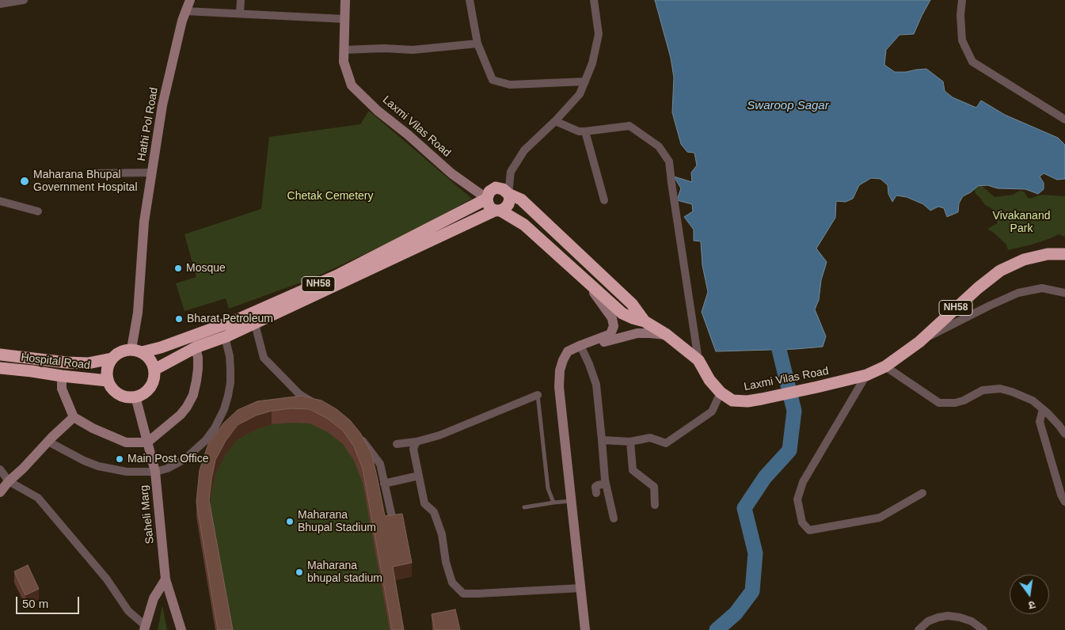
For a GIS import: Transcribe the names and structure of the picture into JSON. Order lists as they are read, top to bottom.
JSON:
{
  "streets": {
    "highway": ["Laxmi Vilas Road", "NH58", "Hospital Road"],
    "street": ["Hathi Pol Road", "Saheli Marg"]
  },
  "crossings": [
    ["Hathi Pol Road", "NH58"],
    ["Hathi Pol Road", "Hospital Road"],
    ["Hathi Pol Road", "Saheli Marg"],
    ["Laxmi Vilas Road", "NH58"],
    ["NH58", "Hospital Road"],
    ["NH58", "Saheli Marg"],
    ["Hospital Road", "Saheli Marg"]
  ],
  "water": ["Swaroop Sagar"],
  "parks": ["Chetak Cemetery", "Vivakanand Park"],
  "places": [
    "Maharana Bhupal Government Hospital",
    "Mosque",
    "Bharat Petroleum",
    "Main Post Office",
    "Maharana Bhupal Stadium",
    "Maharana bhupal stadium"
  ],
  "scale_bar": "50 m",
  "north": "bottom"
}
